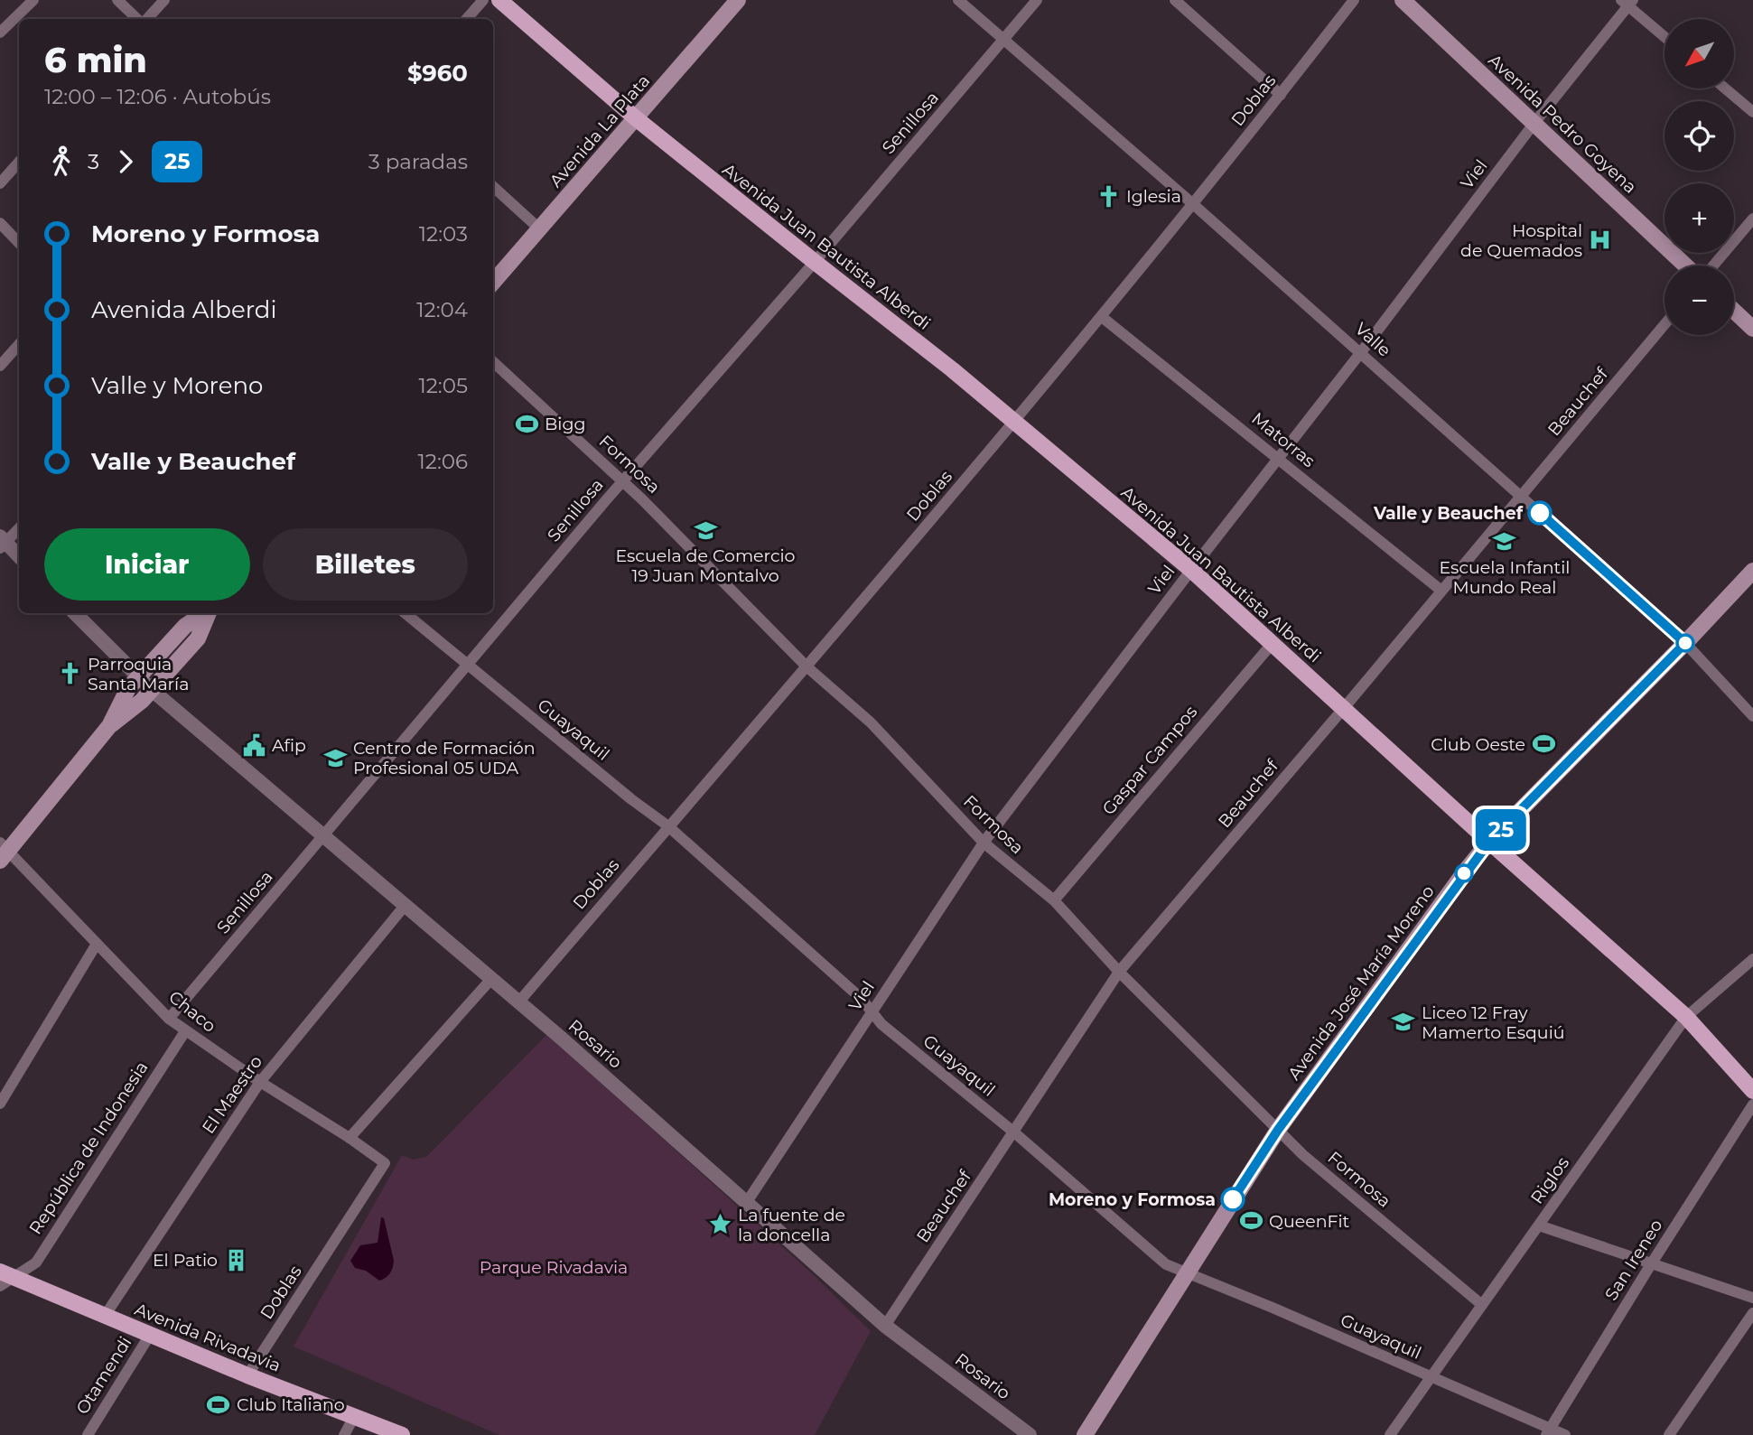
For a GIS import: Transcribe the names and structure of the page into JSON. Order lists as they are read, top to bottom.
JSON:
{
  "streets": {
    "main road": [
      "Avenida Pedro Goyena",
      "Avenida La Plata",
      "Avenida Juan Bautista Alberdi",
      "Avenida José María Moreno",
      "Avenida Rivadavia"
    ],
    "street": [
      "Doblas",
      "Senillosa",
      "Viel",
      "Valle",
      "Beauchef",
      "Matorras",
      "Formosa",
      "Guayaquil",
      "Gaspar Campos",
      "Chaco",
      "Rosario",
      "El Maestro",
      "República de Indonesia",
      "Riglos",
      "San Ireneo",
      "Otamendi"
    ]
  },
  "crossings": [
    ["Doblas", "Avenida Juan Bautista Alberdi"],
    ["Doblas", "Valle"],
    ["Doblas", "Matorras"],
    ["Doblas", "Formosa"],
    ["Doblas", "Guayaquil"],
    ["Doblas", "Chaco"],
    ["Doblas", "Rosario"],
    ["Doblas", "Avenida Rivadavia"],
    ["Senillosa", "Avenida Juan Bautista Alberdi"],
    ["Senillosa", "Valle"],
    ["Senillosa", "Formosa"],
    ["Senillosa", "Guayaquil"],
    ["Senillosa", "Chaco"],
    ["Senillosa", "Rosario"],
    ["Avenida Pedro Goyena", "Viel"],
    ["Avenida La Plata", "Avenida Juan Bautista Alberdi"],
    ["Viel", "Avenida Juan Bautista Alberdi"],
    ["Viel", "Valle"],
    ["Viel", "Matorras"],
    ["Viel", "Formosa"],
    ["Viel", "Guayaquil"],
    ["Viel", "Rosario"],
    ["Avenida Juan Bautista Alberdi", "Beauchef"],
    ["Avenida Juan Bautista Alberdi", "Gaspar Campos"],
    ["Avenida Juan Bautista Alberdi", "Avenida José María Moreno"],
    ["Avenida Juan Bautista Alberdi", "Riglos"],
    ["Valle", "Beauchef"],
    ["Valle", "Avenida José María Moreno"],
    ["Beauchef", "Matorras"],
    ["Beauchef", "Formosa"],
    ["Beauchef", "Guayaquil"],
    ["Beauchef", "Rosario"],
    ["Formosa", "Gaspar Campos"],
    ["Formosa", "Avenida José María Moreno"],
    ["Formosa", "Riglos"],
    ["Guayaquil", "Avenida José María Moreno"],
    ["Guayaquil", "Riglos"],
    ["Guayaquil", "San Ireneo"],
    ["Chaco", "El Maestro"],
    ["Chaco", "República de Indonesia"],
    ["Rosario", "El Maestro"],
    ["El Maestro", "Avenida Rivadavia"],
    ["República de Indonesia", "Avenida Rivadavia"],
    ["Avenida Rivadavia", "Otamendi"]
  ],
  "parks": ["Parque Rivadavia"],
  "places": {
    "church": ["Iglesia", "Parroquia Santa María"],
    "hospital": ["Hospital de Quemados"],
    "sports": [
      "Bigg",
      "Club Oeste",
      "QueenFit",
      "Club Italiano"
    ],
    "other": ["Valle y Beauchef", "Moreno y Formosa"],
    "school or university": [
      "Escuela de Comercio 19 Juan Montalvo",
      "Escuela Infantil Mundo Real",
      "Centro de Formación Profesional 05 UDA",
      "Liceo 12 Fray Mamerto Esquiú"
    ],
    "public building": ["Afip"],
    "place": ["La fuente de la doncella"],
    "building": ["El Patio"]
  },
  "lines": ["bus line 25"],
  "north": "bottom left",
  "page": {
    "on_map": "25",
    "map_buttons": ["+", "−"],
    "heading": ["6 min", "12:00 – 12:06 · Autobús", "$960"],
    "legs": ["3", "25", "3 paradas"],
    "list": [
      {
        "name": "Moreno y Formosa",
        "value": "12:03"
      },
      {
        "name": "Avenida Alberdi",
        "value": "12:04"
      },
      {
        "name": "Valle y Moreno",
        "value": "12:05"
      },
      {
        "name": "Valle y Beauchef",
        "value": "12:06"
      }
    ],
    "buttons": ["Iniciar", "Billetes"]
  }
}
